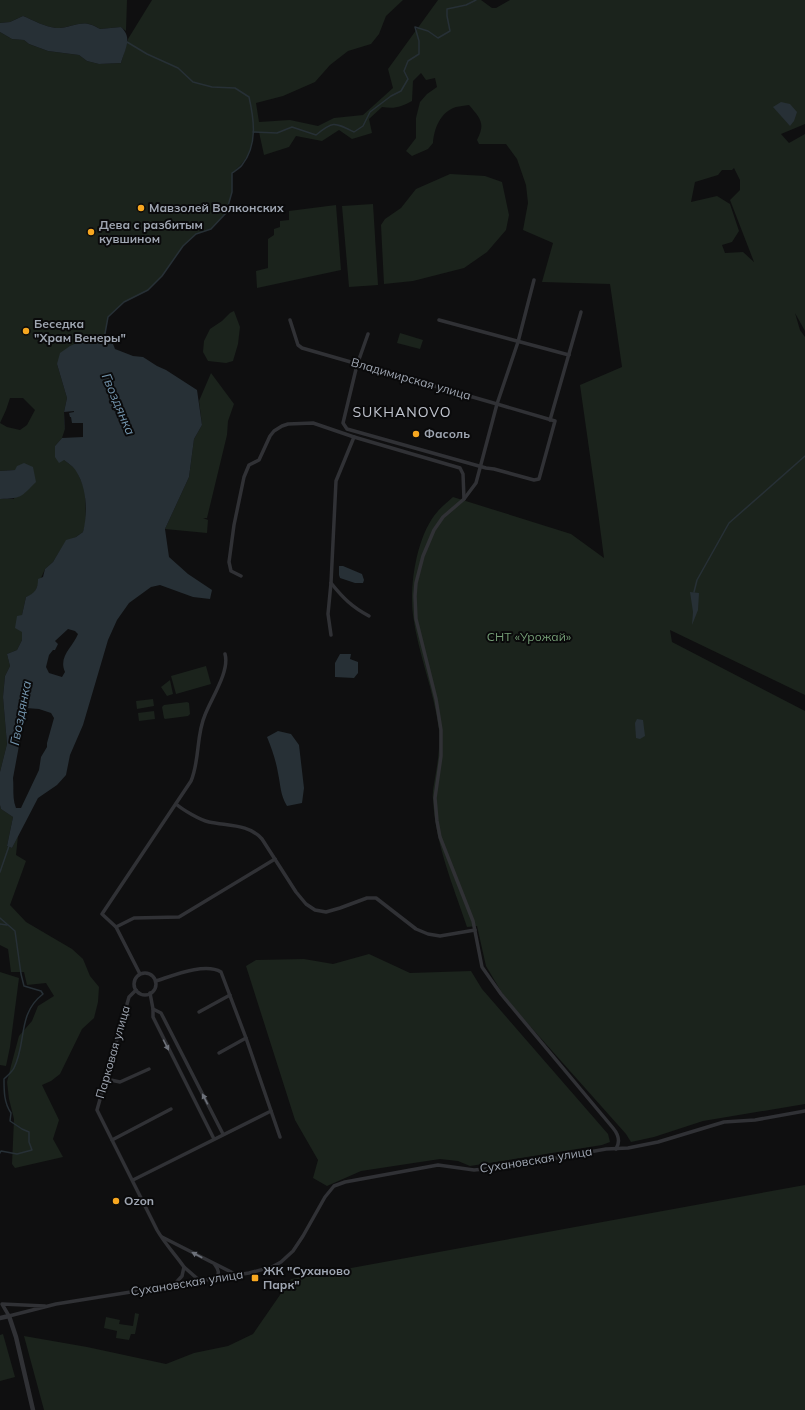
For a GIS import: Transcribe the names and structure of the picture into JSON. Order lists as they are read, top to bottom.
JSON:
{
  "streets": {
    "street": ["Владимирская улица", "Парковая улица", "Сухановская улица"]
  },
  "crossings": [
    ["Парковая улица", "Сухановская улица"]
  ],
  "districts": ["SUKHANOVO"],
  "water": ["Гвоздянка"],
  "parks": ["СНТ «Урожай»"],
  "places": {
    "other": [
      "Мавзолей Волконских",
      "Дева с разбитым кувшином",
      "Беседка \"Храм Венеры\"",
      "Фасоль",
      "Ozon"
    ],
    "transit": ["ЖК \"Суханово Парк\""]
  }
}
